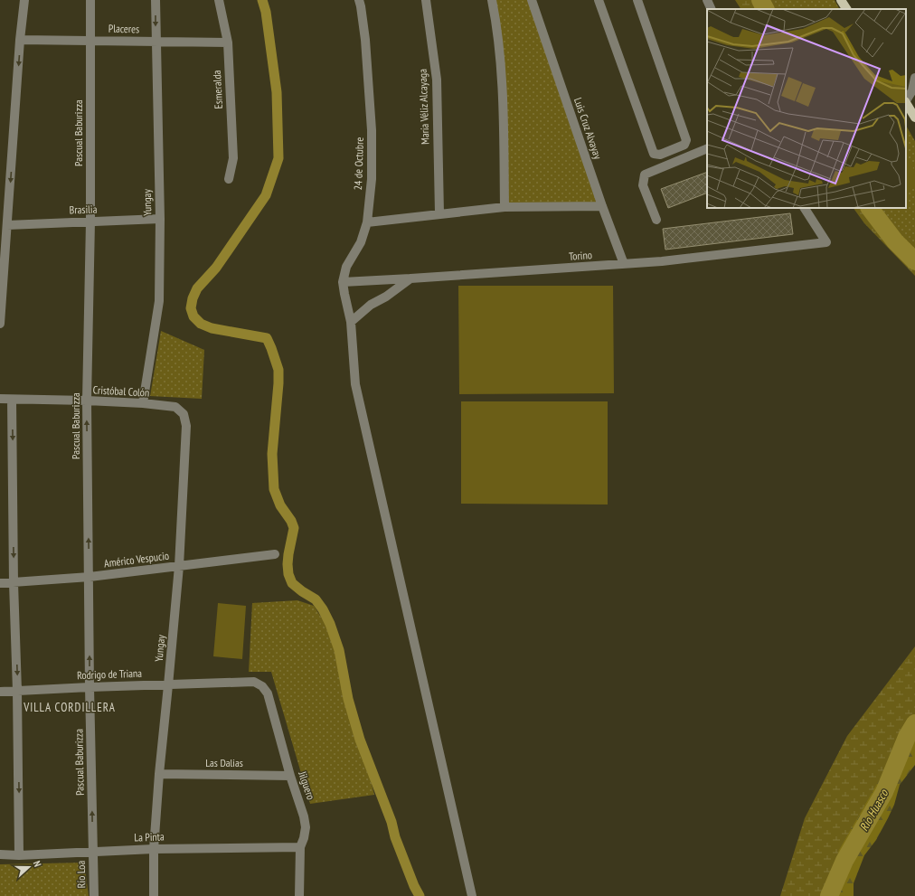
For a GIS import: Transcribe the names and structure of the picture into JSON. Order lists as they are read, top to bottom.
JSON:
{
  "streets": {
    "street": [
      "Placeres",
      "Esmeralda",
      "María Véliz Alcayaga",
      "Luis Cruz Alvayay",
      "Pascual Baburizza",
      "24 de Octubre",
      "Yungay",
      "Brasilia",
      "Torino",
      "Cristóbal Colón",
      "Américo Vespucio",
      "Rodrigo de Triana",
      "Las Dalias",
      "Jilguero",
      "La Pinta",
      "Río Loa"
    ]
  },
  "crossings": [
    ["Placeres", "Esmeralda"],
    ["Placeres", "Pascual Baburizza"],
    ["Placeres", "Yungay"],
    ["Luis Cruz Alvayay", "Torino"],
    ["Pascual Baburizza", "Brasilia"],
    ["Pascual Baburizza", "Cristóbal Colón"],
    ["Pascual Baburizza", "Américo Vespucio"],
    ["Pascual Baburizza", "Rodrigo de Triana"],
    ["Pascual Baburizza", "La Pinta"],
    ["Pascual Baburizza", "Río Loa"],
    ["24 de Octubre", "Torino"],
    ["Yungay", "Brasilia"],
    ["Yungay", "Cristóbal Colón"],
    ["Yungay", "Américo Vespucio"],
    ["Yungay", "Rodrigo de Triana"],
    ["Yungay", "Las Dalias"],
    ["Yungay", "La Pinta"],
    ["Rodrigo de Triana", "Jilguero"],
    ["Las Dalias", "Jilguero"],
    ["Jilguero", "La Pinta"],
    ["La Pinta", "Río Loa"]
  ],
  "districts": ["VILLA CORDILLERA"],
  "water": ["Río Huasco"],
  "north": "right"
}
